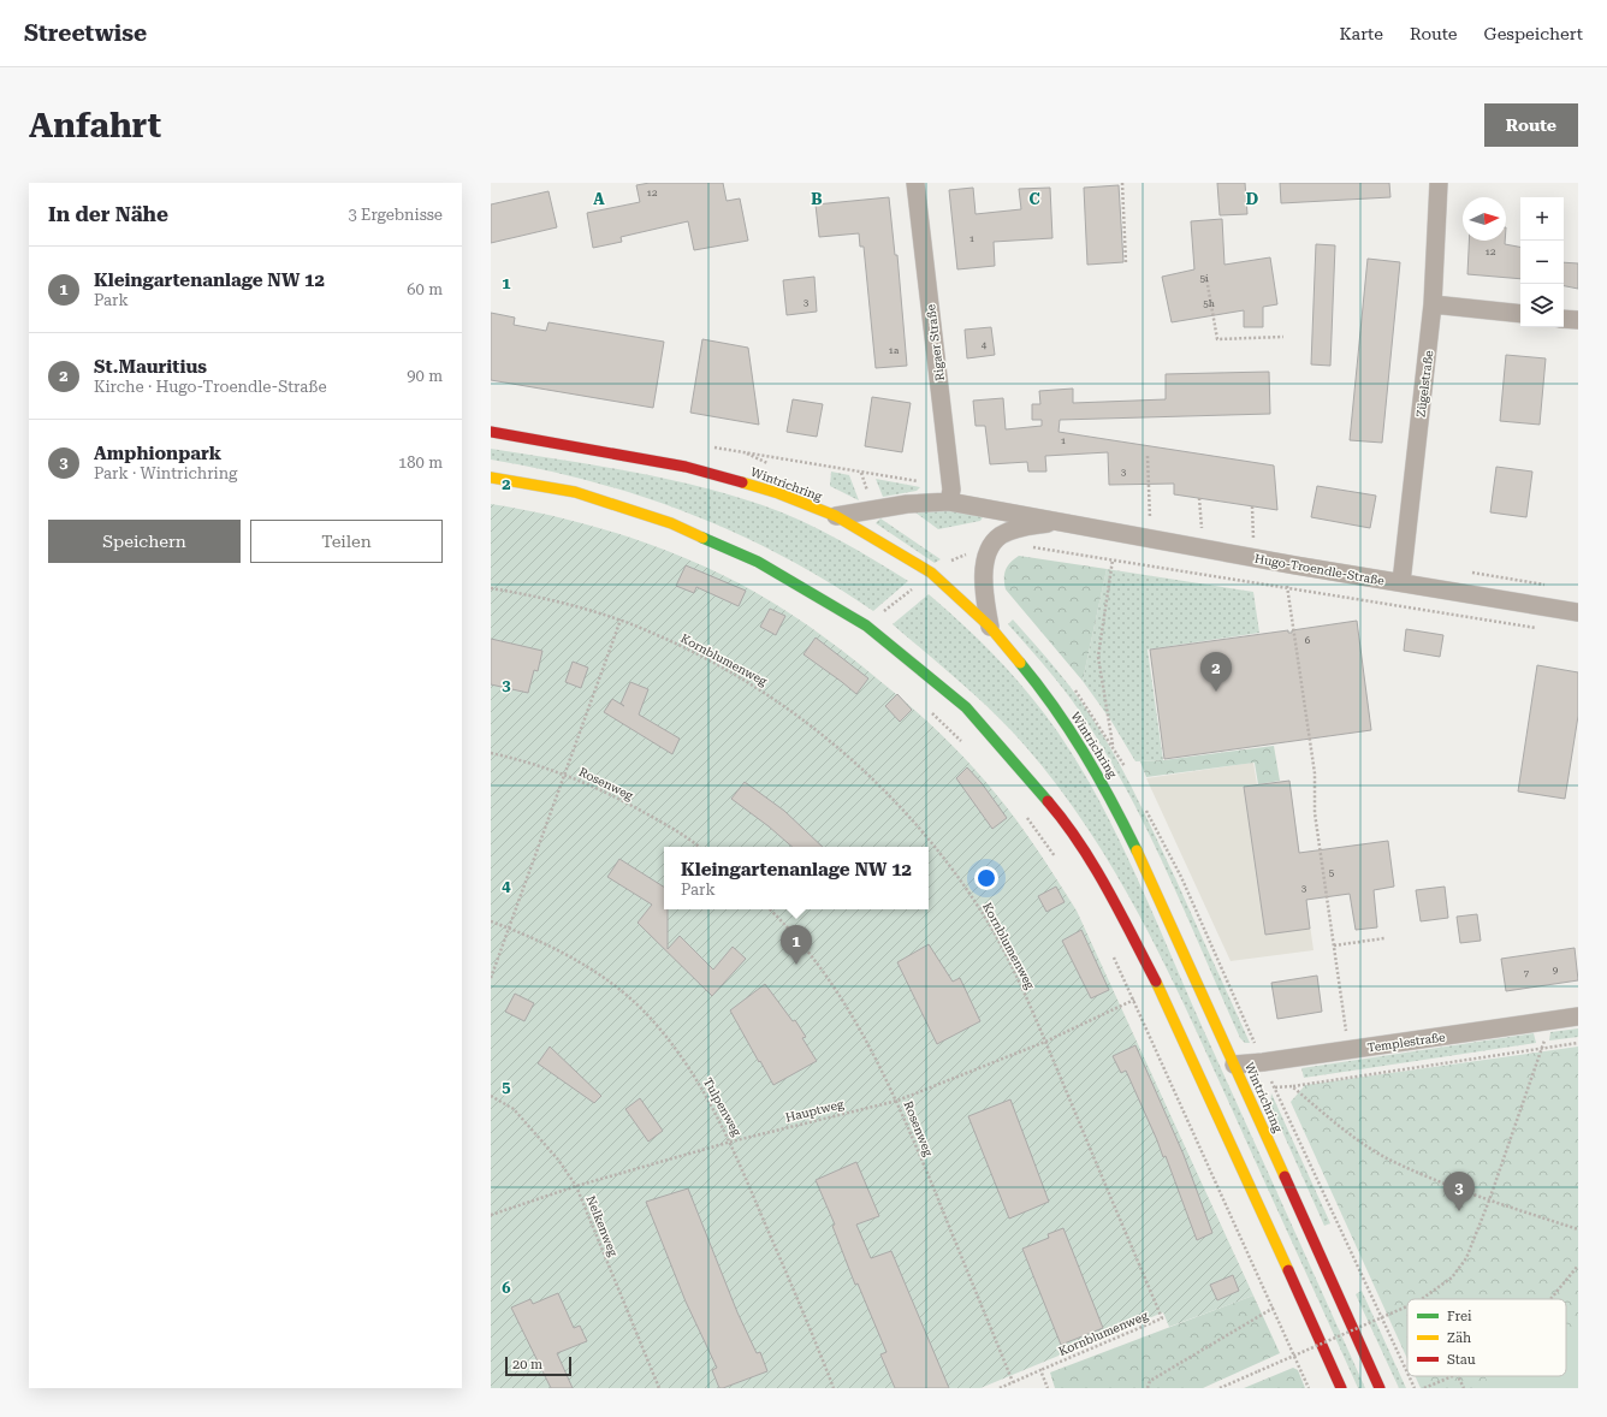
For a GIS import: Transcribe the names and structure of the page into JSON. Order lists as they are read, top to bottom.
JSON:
{
  "streets": {
    "main road": ["Wintrichring"],
    "street": [
      "Rigaer Straße",
      "Zügelstraße",
      "Hugo-Troendle-Straße",
      "Templestraße"
    ],
    "path": [
      "Kornblumenweg",
      "Rosenweg",
      "Tulpenweg",
      "Hauptweg",
      "Nelkenweg"
    ]
  },
  "crossings": [
    ["Rigaer Straße", "Hugo-Troendle-Straße"],
    ["Zügelstraße", "Hugo-Troendle-Straße"],
    ["Wintrichring", "Hugo-Troendle-Straße"],
    ["Wintrichring", "Templestraße"],
    ["Kornblumenweg", "Hauptweg"],
    ["Rosenweg", "Hauptweg"],
    ["Tulpenweg", "Hauptweg"],
    ["Hauptweg", "Nelkenweg"]
  ],
  "house_numbers": [
    "12",
    "1",
    "12",
    "5i",
    "3",
    "5h",
    "4",
    "1a",
    "1",
    "3",
    "6",
    "5",
    "3",
    "9",
    "7"
  ],
  "legend": ["Frei", "Zäh", "Stau"],
  "scale_bar": "20 m",
  "north": "right",
  "page": {
    "header": "Streetwise",
    "nav": ["Karte", "Route", "Gespeichert"],
    "buttons": [
      "Route",
      ["Speichern", "Teilen"]
    ],
    "title": "Anfahrt",
    "heading": ["In der Nähe", "3 Ergebnisse"],
    "map_buttons": ["+", "−"],
    "list": [
      {
        "mark": "1",
        "name": "Kleingartenanlage NW 12",
        "note": "Park",
        "value": "60 m"
      },
      {
        "mark": "2",
        "name": "St.Mauritius",
        "note": "Kirche · Hugo-Troendle-Straße",
        "value": "90 m"
      },
      {
        "mark": "3",
        "name": "Amphionpark",
        "note": "Park · Wintrichring",
        "value": "180 m"
      }
    ],
    "pins": ["2", "1", "3"],
    "popup": ["Kleingartenanlage NW 12", "Park"],
    "scale": "20 m"
  },
  "grid": {
    "columns": [
      "A",
      "B",
      "C",
      "D"
    ],
    "rows": [
      "1",
      "2",
      "3",
      "4",
      "5",
      "6"
    ]
  }
}
